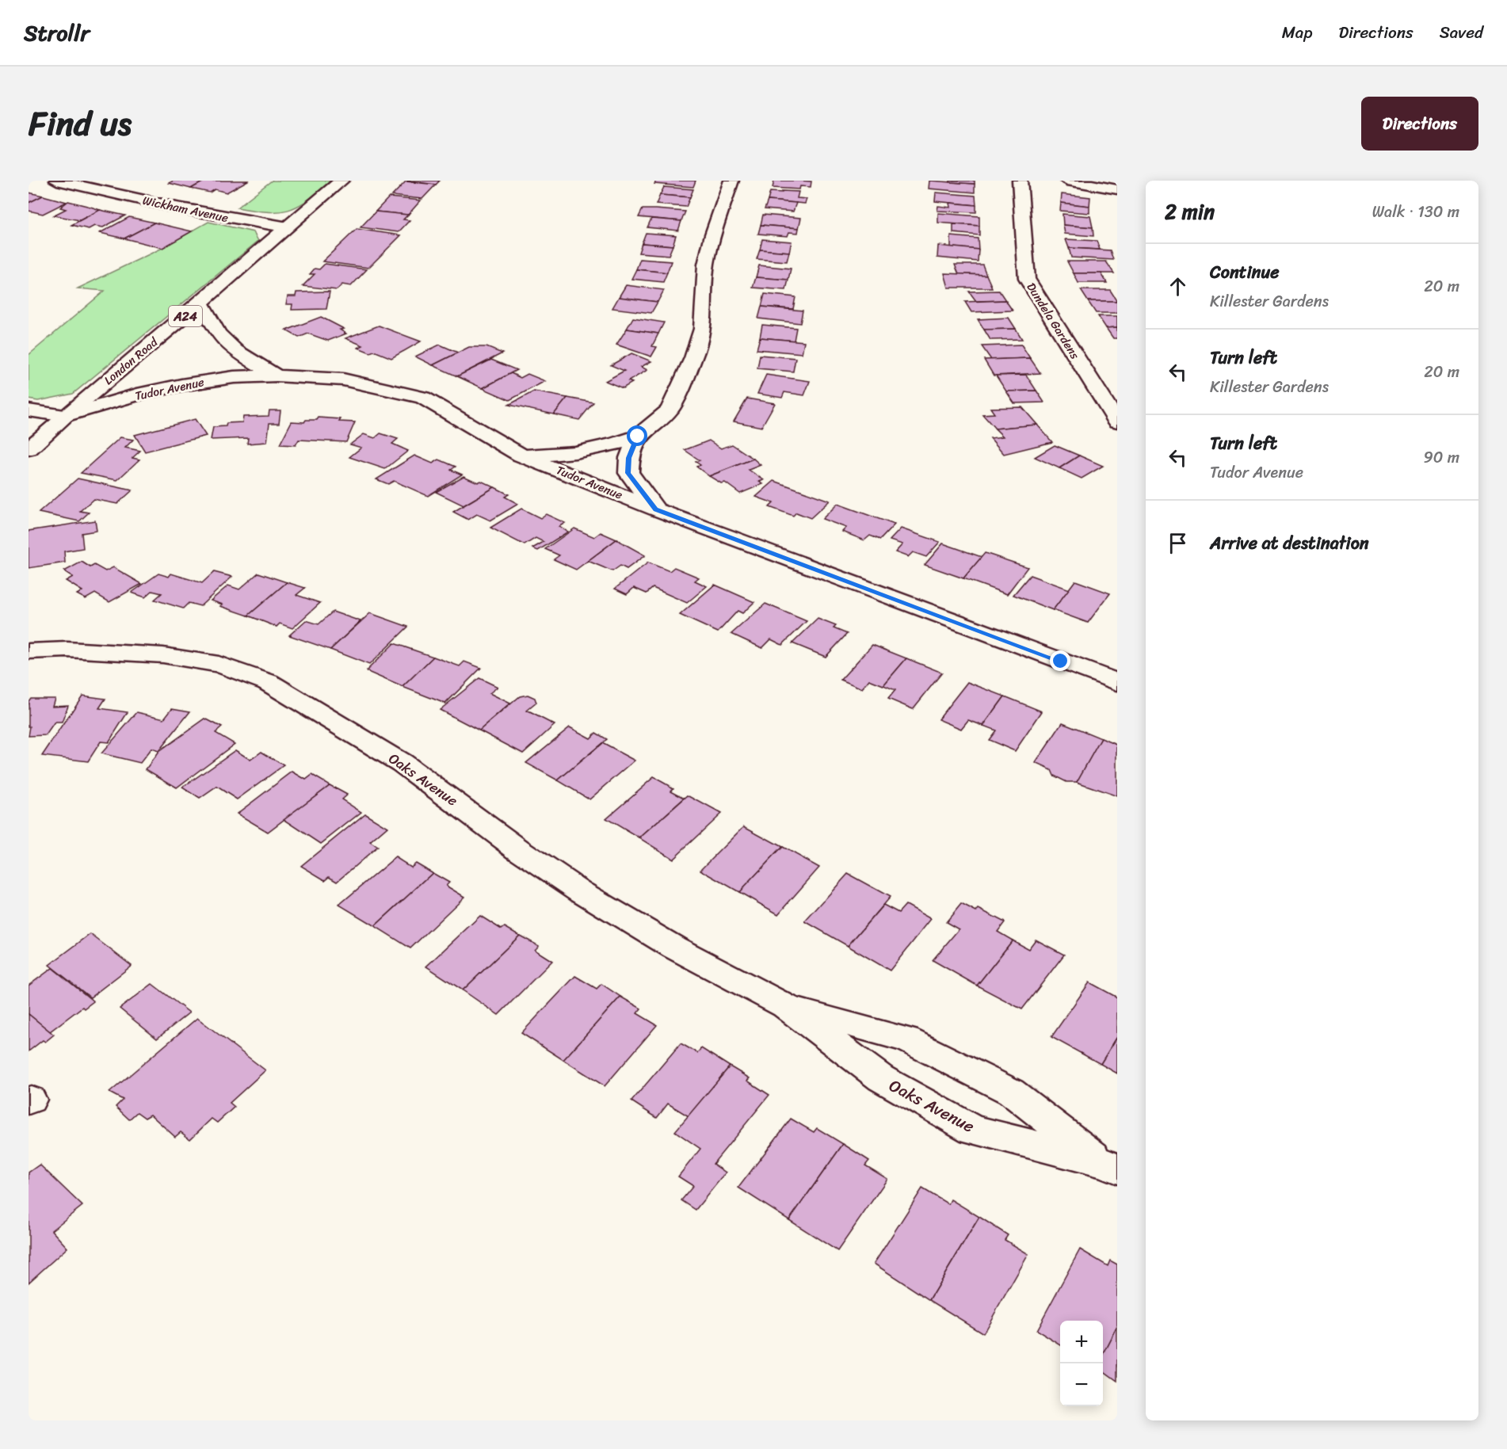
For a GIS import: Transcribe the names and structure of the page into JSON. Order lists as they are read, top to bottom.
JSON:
{
  "streets": {
    "main road": [
      "Wickham Avenue",
      "A24",
      "Dundela Gardens",
      "London Road",
      "Tudor Avenue",
      "Oaks Avenue"
    ]
  },
  "crossings": [
    ["Wickham Avenue", "London Road"],
    ["London Road", "Tudor Avenue"]
  ],
  "page": {
    "header": "Strollr",
    "nav": ["Map", "Directions", "Saved"],
    "title": "Find us",
    "buttons": "Directions",
    "heading": ["2 min", "Walk · 130 m"],
    "list": [
      ["Continue", "Killester Gardens", "20 m"],
      ["Turn left", "Killester Gardens", "20 m"],
      ["Turn left", "Tudor Avenue", "90 m"],
      "Arrive at destination"
    ],
    "map_buttons": ["+", "−"]
  }
}
